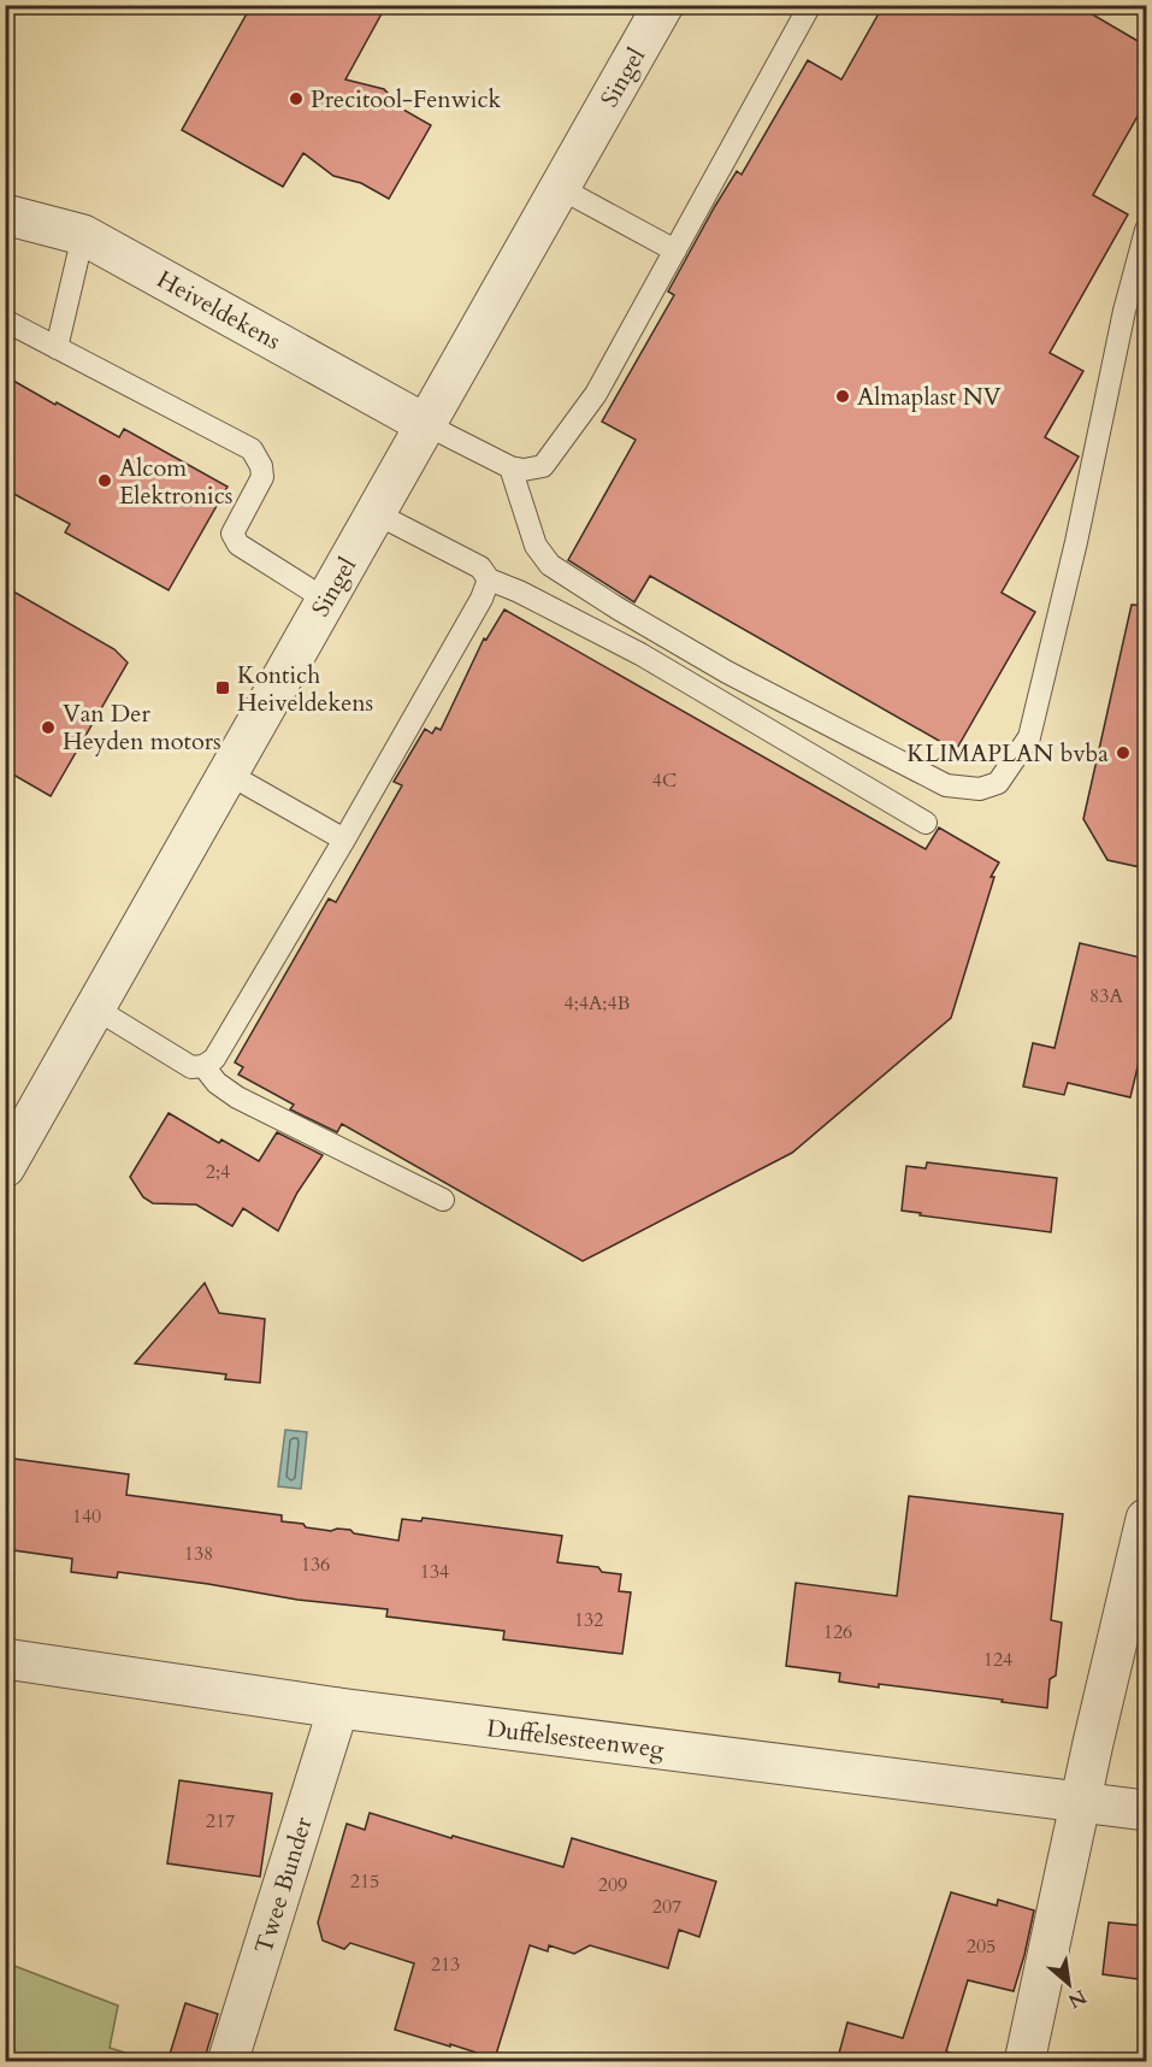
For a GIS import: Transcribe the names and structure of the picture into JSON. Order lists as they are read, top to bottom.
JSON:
{
  "streets": {
    "street": [
      "Singel",
      "Heiveldekens",
      "Duffelsesteenweg",
      "Twee Bunder"
    ]
  },
  "crossings": [
    ["Singel", "Heiveldekens"],
    ["Duffelsesteenweg", "Twee Bunder"]
  ],
  "places": {
    "other": [
      "Precitool-Fenwick",
      "Almaplast NV",
      "Alcom Elektronics",
      "Van Der Heyden motors",
      "KLIMAPLAN bvba"
    ],
    "transit": ["Kontich Heiveldekens"]
  },
  "house_numbers": [
    "4C",
    "83A",
    "4;4A;4B",
    "2;4",
    "140",
    "138",
    "136",
    "134",
    "132",
    "126",
    "124",
    "217",
    "215",
    "209",
    "207",
    "205",
    "213"
  ],
  "north": "bottom right"
}
